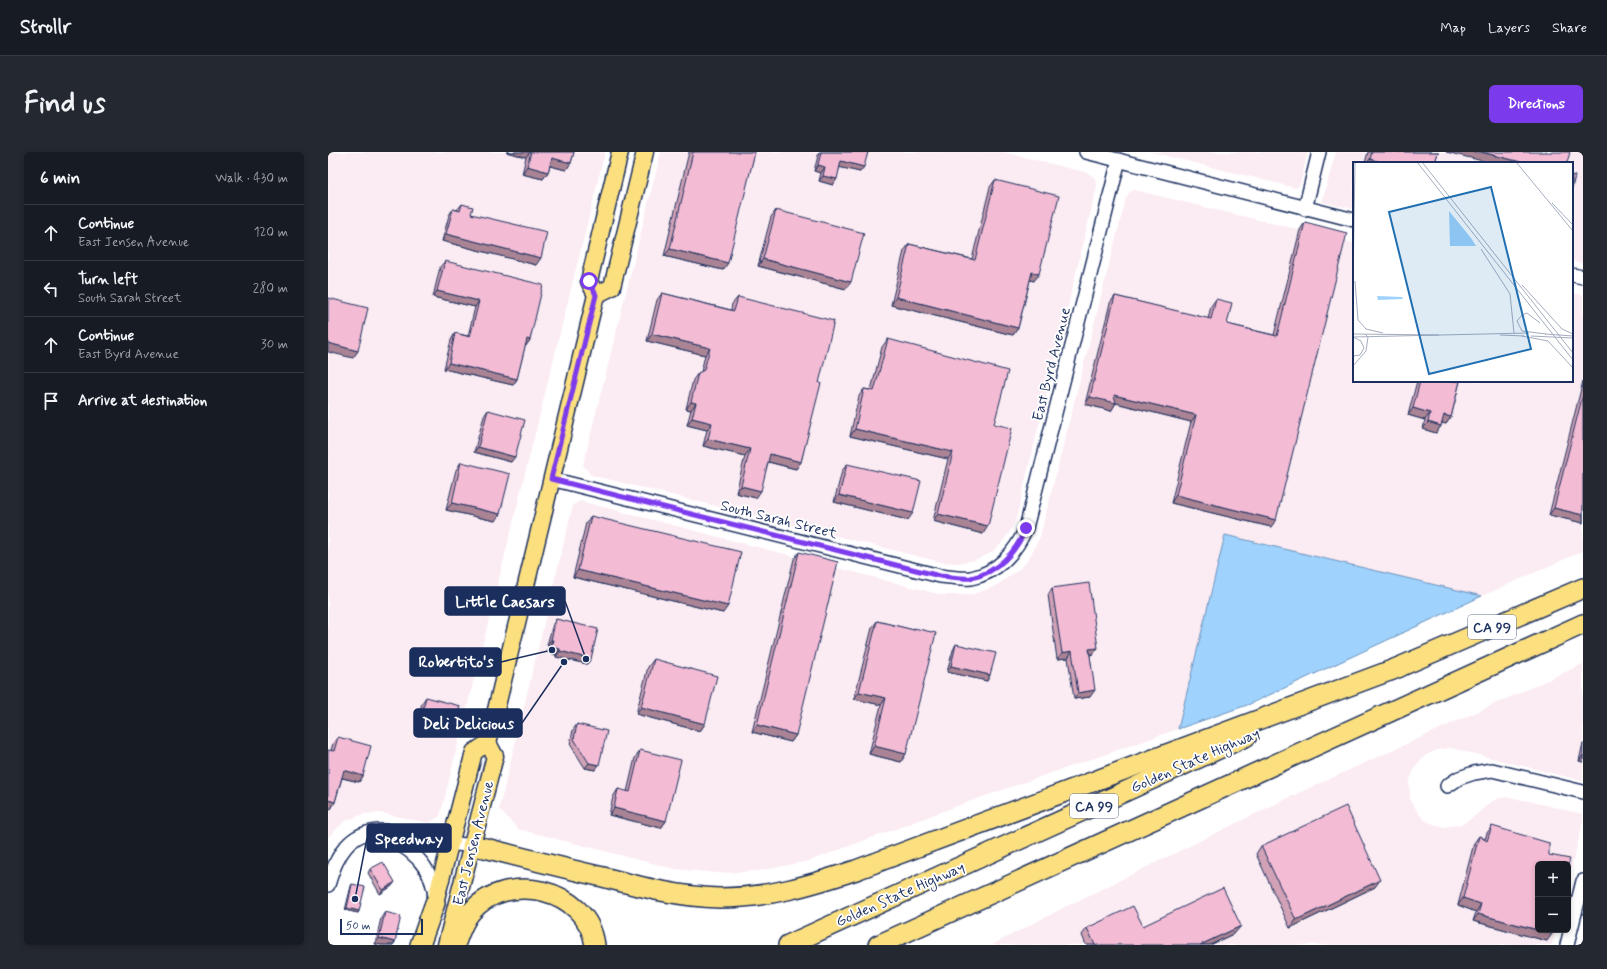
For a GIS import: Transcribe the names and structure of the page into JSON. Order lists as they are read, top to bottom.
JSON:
{
  "streets": {
    "highway": ["CA 99", "Golden State Highway"],
    "main road": ["East Jensen Avenue"],
    "street": ["East Byrd Avenue", "South Sarah Street"]
  },
  "crossings": [
    ["East Byrd Avenue", "South Sarah Street"]
  ],
  "places": [
    "Robertito's",
    "Little Caesars",
    "Deli Delicious",
    "Speedway"
  ],
  "scale_bar": "50 m",
  "page": {
    "header": "Strollr",
    "nav": ["Map", "Layers", "Share"],
    "buttons": "Directions",
    "title": "Find us",
    "heading": ["6 min", "Walk · 430 m"],
    "list": [
      ["Continue", "East Jensen Avenue", "120 m"],
      ["Turn left", "South Sarah Street", "280 m"],
      ["Continue", "East Byrd Avenue", "30 m"],
      "Arrive at destination"
    ],
    "map_buttons": ["+", "−"],
    "scale": "50 m"
  }
}
